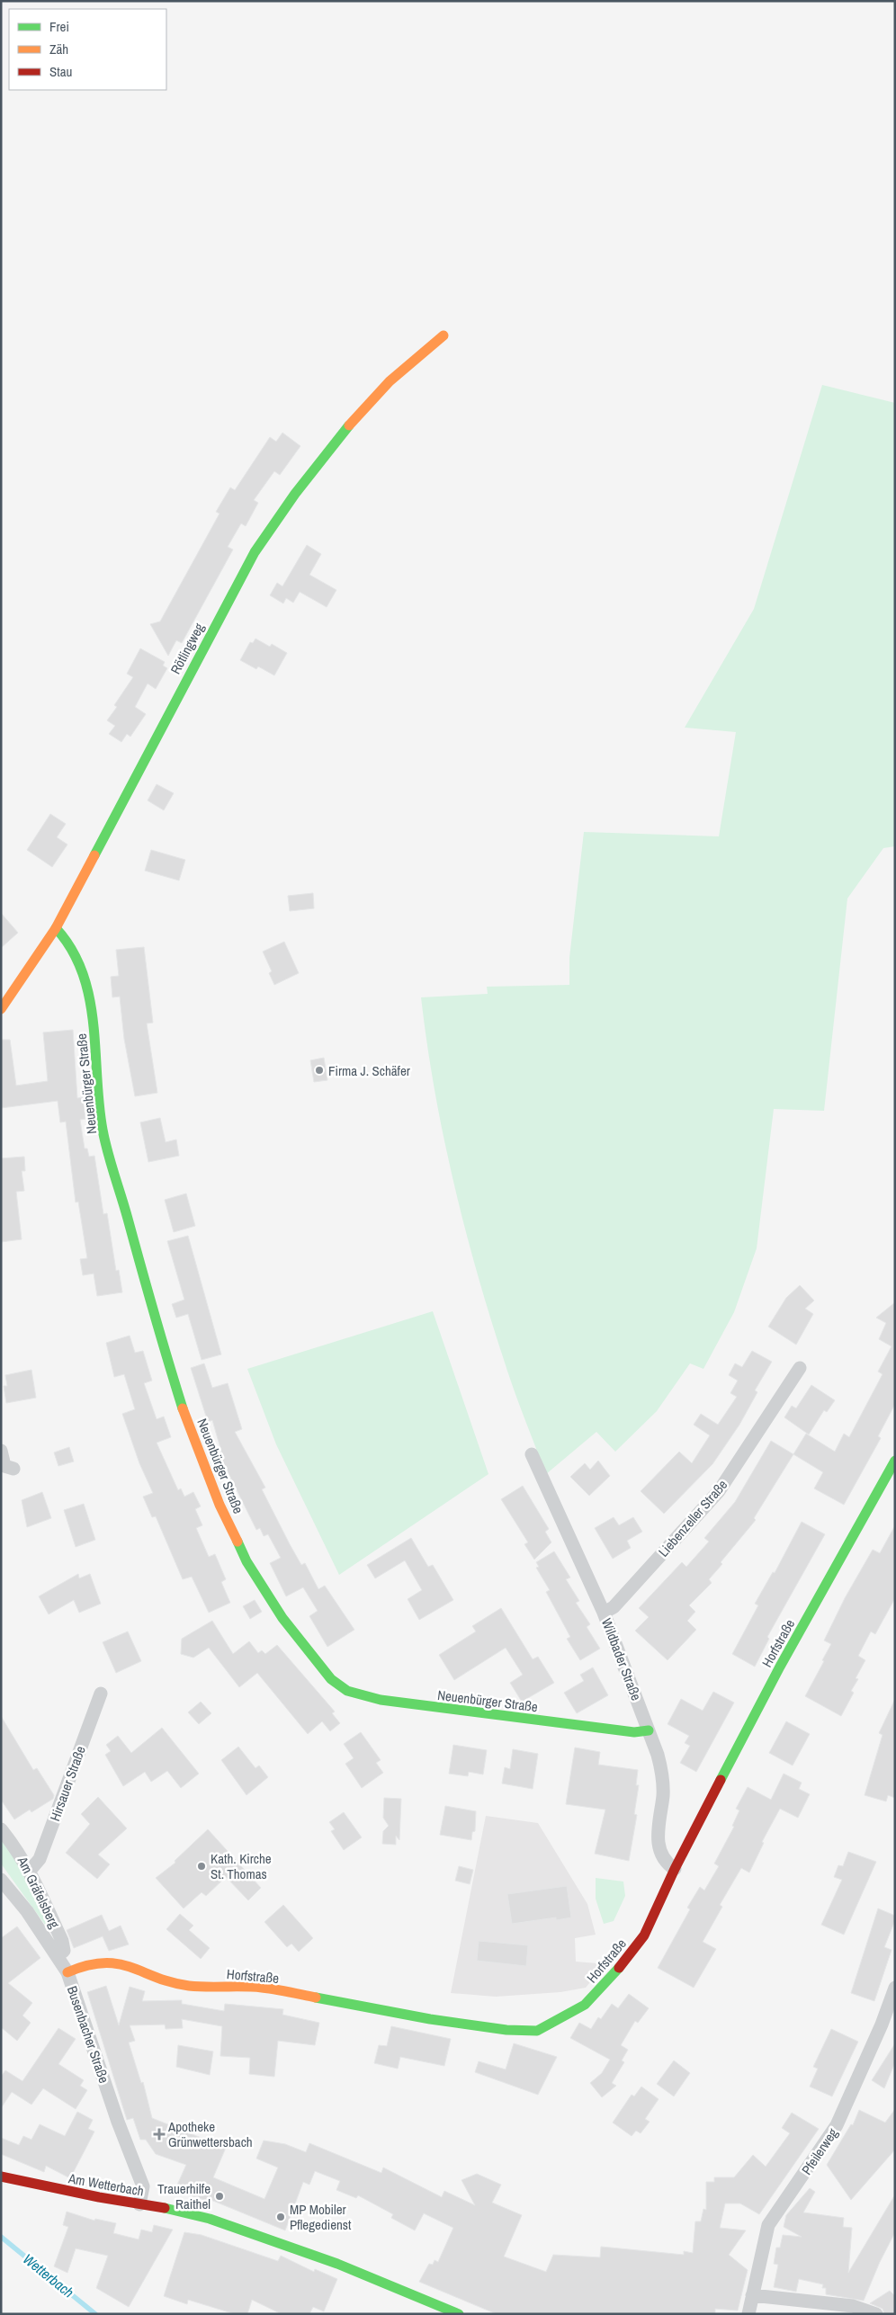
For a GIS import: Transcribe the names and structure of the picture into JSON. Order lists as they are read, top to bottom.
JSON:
{
  "streets": {
    "street": [
      "Rötlingweg",
      "Neuenbürger Straße",
      "Liebenzeller Straße",
      "Horfstraße",
      "Wildbader Straße",
      "Hirsauer Straße",
      "Am Gräfelsberg",
      "Busenbacher Straße",
      "Pfeilerweg",
      "Am Wetterbach"
    ]
  },
  "crossings": [
    ["Rötlingweg", "Neuenbürger Straße"],
    ["Neuenbürger Straße", "Wildbader Straße"],
    ["Liebenzeller Straße", "Wildbader Straße"],
    ["Horfstraße", "Wildbader Straße"],
    ["Horfstraße", "Busenbacher Straße"],
    ["Hirsauer Straße", "Am Gräfelsberg"],
    ["Am Gräfelsberg", "Busenbacher Straße"],
    ["Busenbacher Straße", "Am Wetterbach"]
  ],
  "water": ["Wetterbach"],
  "places": {
    "other": [
      "Firma J. Schäfer",
      "Kath. Kirche St. Thomas",
      "Trauerhilfe Raithel",
      "MP Mobiler Pflegedienst"
    ],
    "health": ["Apotheke Grünwettersbach"]
  },
  "legend": ["Frei", "Zäh", "Stau"]
}
